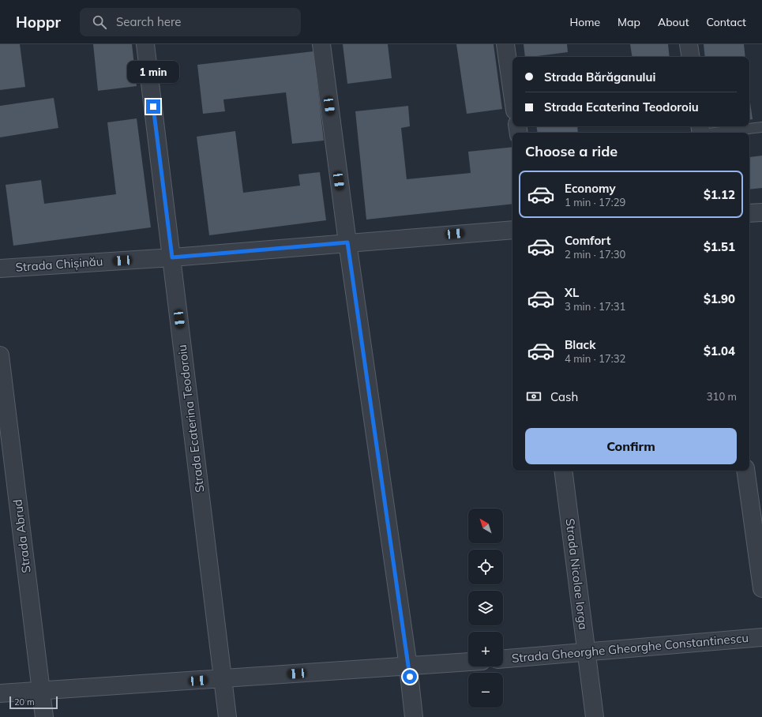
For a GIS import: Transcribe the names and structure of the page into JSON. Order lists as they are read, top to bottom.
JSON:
{
  "streets": {
    "street": [
      "Strada Chișinău",
      "Strada Ecaterina Teodoroiu",
      "Strada Abrud",
      "Strada Nicolae Iorga",
      "Strada Gheorghe Gheorghe Constantinescu"
    ]
  },
  "crossings": [
    ["Strada Chișinău", "Strada Ecaterina Teodoroiu"],
    ["Strada Nicolae Iorga", "Strada Gheorghe Gheorghe Constantinescu"]
  ],
  "scale_bar": "20 m",
  "north": "top left",
  "page": {
    "header": "Hoppr",
    "search": "Search here",
    "nav": [
      "Home",
      "Map",
      "About",
      "Contact"
    ],
    "banner": ["Strada Bărăganului", "Strada Ecaterina Teodoroiu"],
    "bubble": "1 min",
    "heading": "Choose a ride",
    "list": [
      {
        "name": "Economy",
        "note": "1 min · 17:29",
        "value": "$1.12"
      },
      {
        "name": "Comfort",
        "note": "2 min · 17:30",
        "value": "$1.51"
      },
      {
        "name": "XL",
        "note": "3 min · 17:31",
        "value": "$1.90"
      },
      {
        "name": "Black",
        "note": "4 min · 17:32",
        "value": "$1.04"
      }
    ],
    "pay": ["Cash", "310 m"],
    "buttons": "Confirm",
    "map_buttons": ["+", "−"],
    "scale": "20 m"
  }
}
